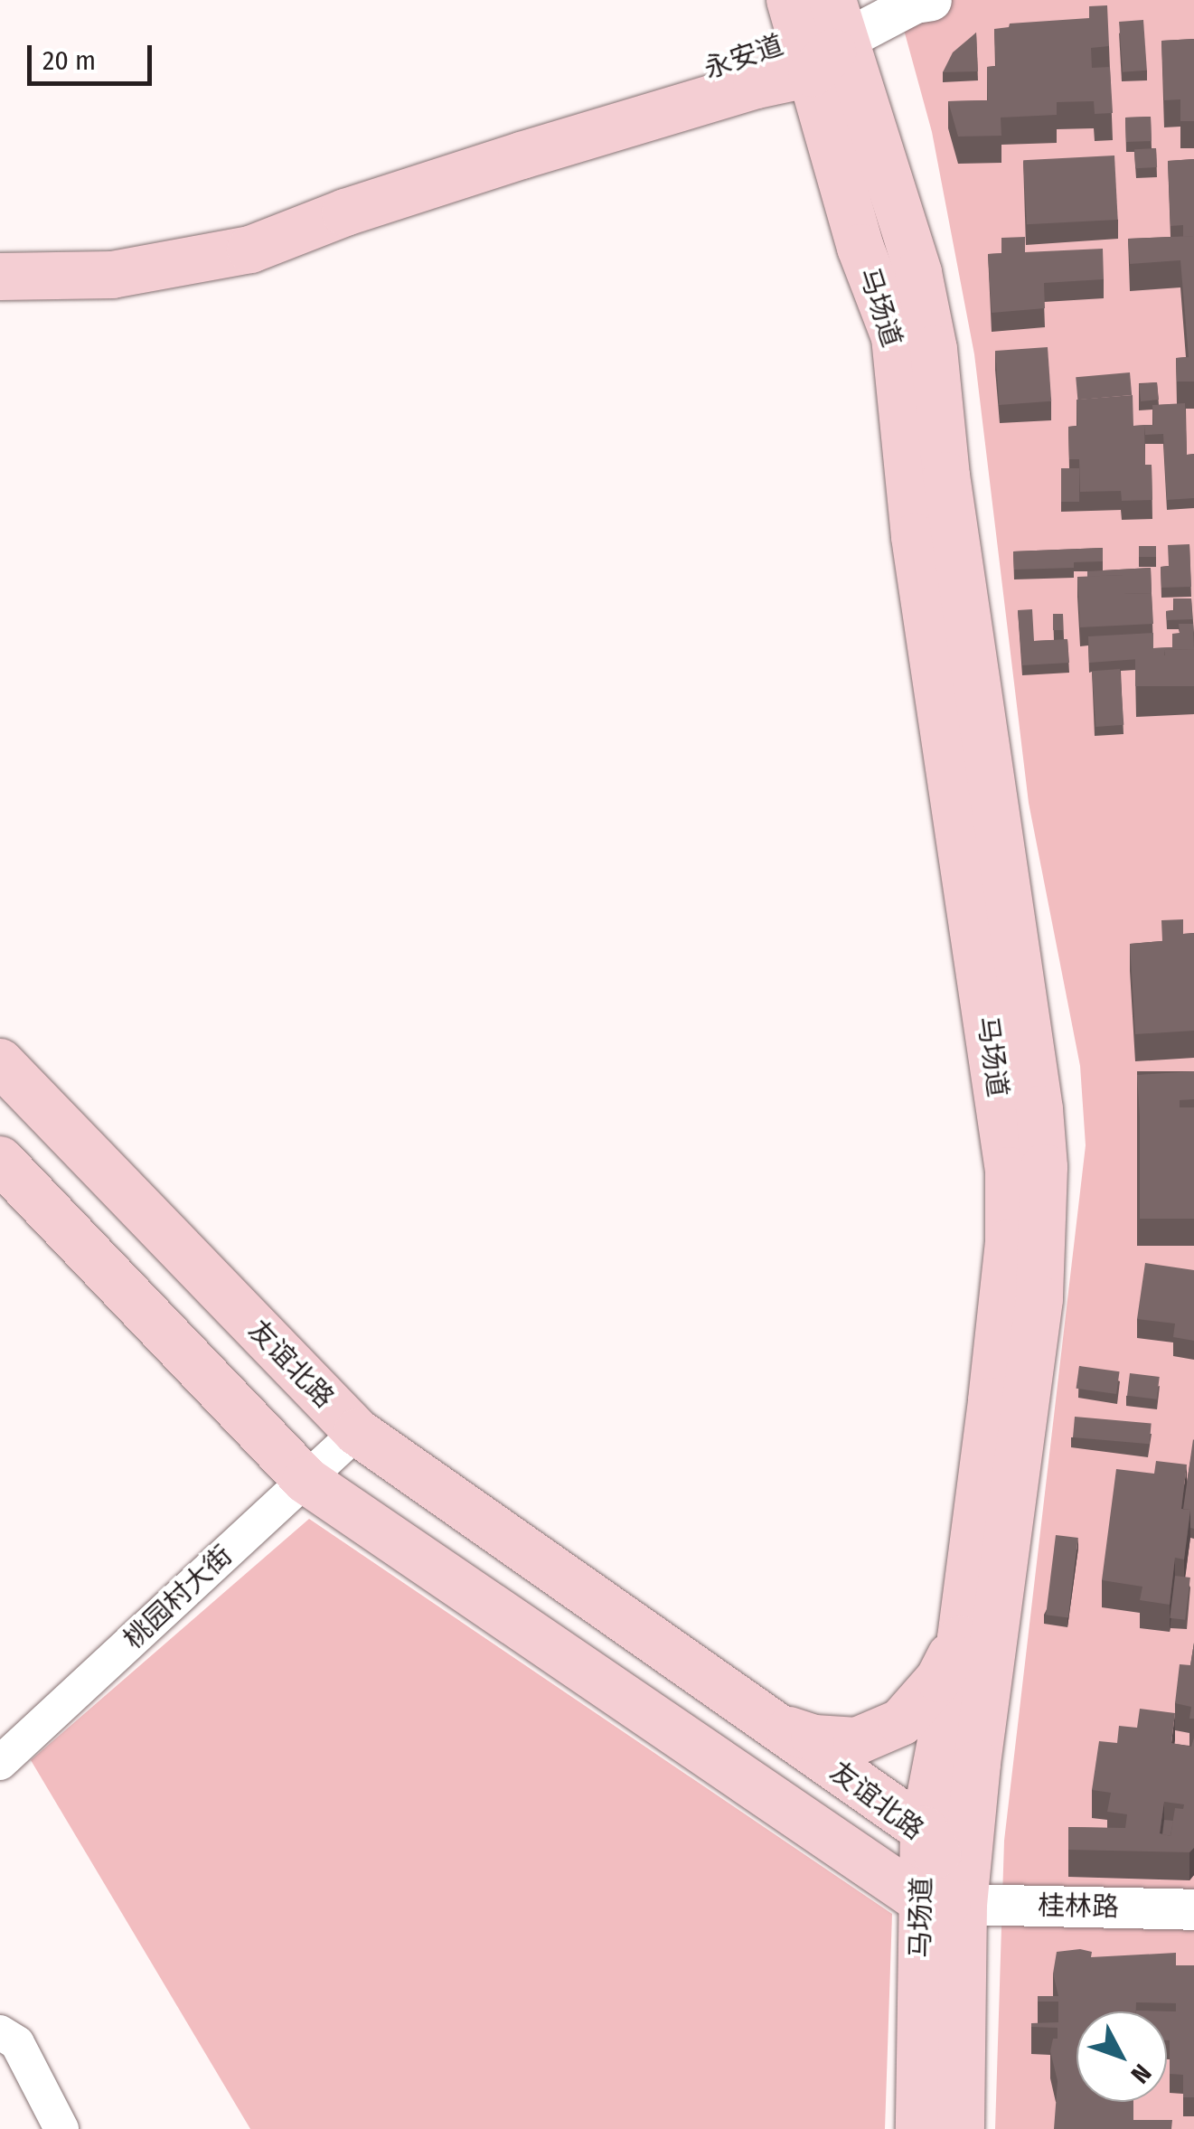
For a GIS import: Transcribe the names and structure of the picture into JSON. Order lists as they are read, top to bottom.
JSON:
{
  "streets": {
    "main road": ["永安道", "马场道", "友谊北路"],
    "street": ["桃园村大街", "桂林路"]
  },
  "crossings": [
    ["永安道", "马场道"],
    ["马场道", "友谊北路"],
    ["马场道", "桂林路"],
    ["友谊北路", "桃园村大街"],
    ["友谊北路", "桂林路"]
  ],
  "scale_bar": "20 m",
  "north": "bottom right"
}
